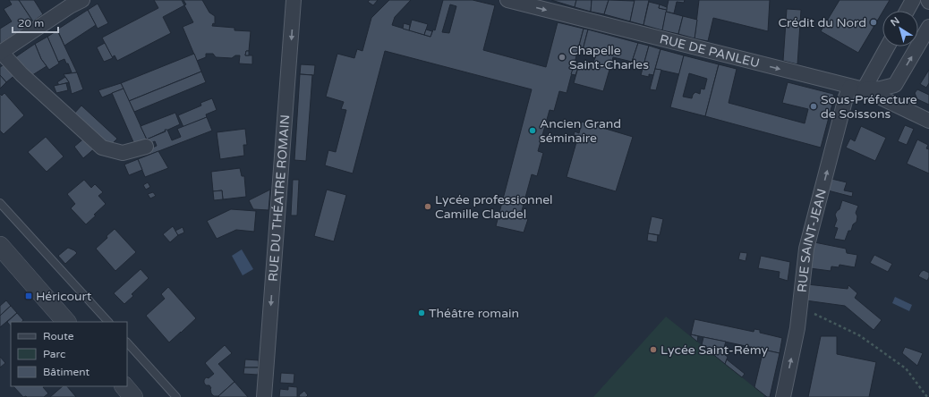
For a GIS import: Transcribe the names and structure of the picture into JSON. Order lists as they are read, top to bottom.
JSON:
{
  "streets": {
    "street": ["RUE DE PANLEU", "RUE DU THÉATRE ROMAIN", "RUE SAINT-JEAN"]
  },
  "crossings": [
    ["RUE DE PANLEU", "RUE SAINT-JEAN"]
  ],
  "one_way": ["RUE DE PANLEU", "RUE DU THÉATRE ROMAIN", "RUE SAINT-JEAN"],
  "places": {
    "other": [
      "Crédit du Nord",
      "Chapelle Saint-Charles",
      "Sous-Préfecture de Soissons",
      "Ancien Grand séminaire",
      "Lycée professionnel Camille Claudel",
      "Théâtre romain",
      "Lycée Saint-Rémy"
    ],
    "transit": ["Héricourt"]
  },
  "legend": ["Route", "Parc", "Bâtiment"],
  "scale_bar": "20 m",
  "north": "top left"
}
